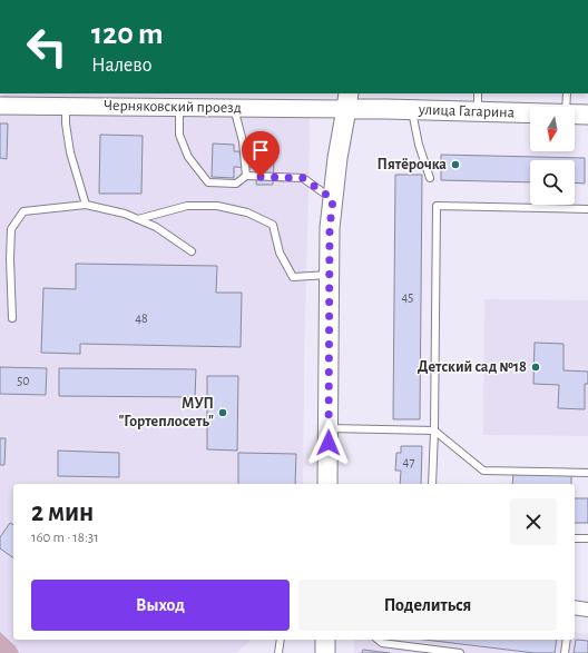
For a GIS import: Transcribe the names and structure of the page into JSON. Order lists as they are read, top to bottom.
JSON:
{
  "streets": {
    "main road": ["улица Гагарина"],
    "street": ["Черняковский проезд"]
  },
  "crossings": [
    ["Черняковский проезд", "улица Гагарина"]
  ],
  "places": ["Пятёрочка", "Детский сад №18", "МУП \"Гортеплосеть\""],
  "house_numbers": [
    "45",
    "48",
    "50",
    "47"
  ],
  "north": "bottom",
  "page": {
    "turn": ["120 m", "Налево"],
    "heading": ["2 мин", "160 m · 18:31"],
    "buttons": ["Выход", "Поделиться"]
  }
}
